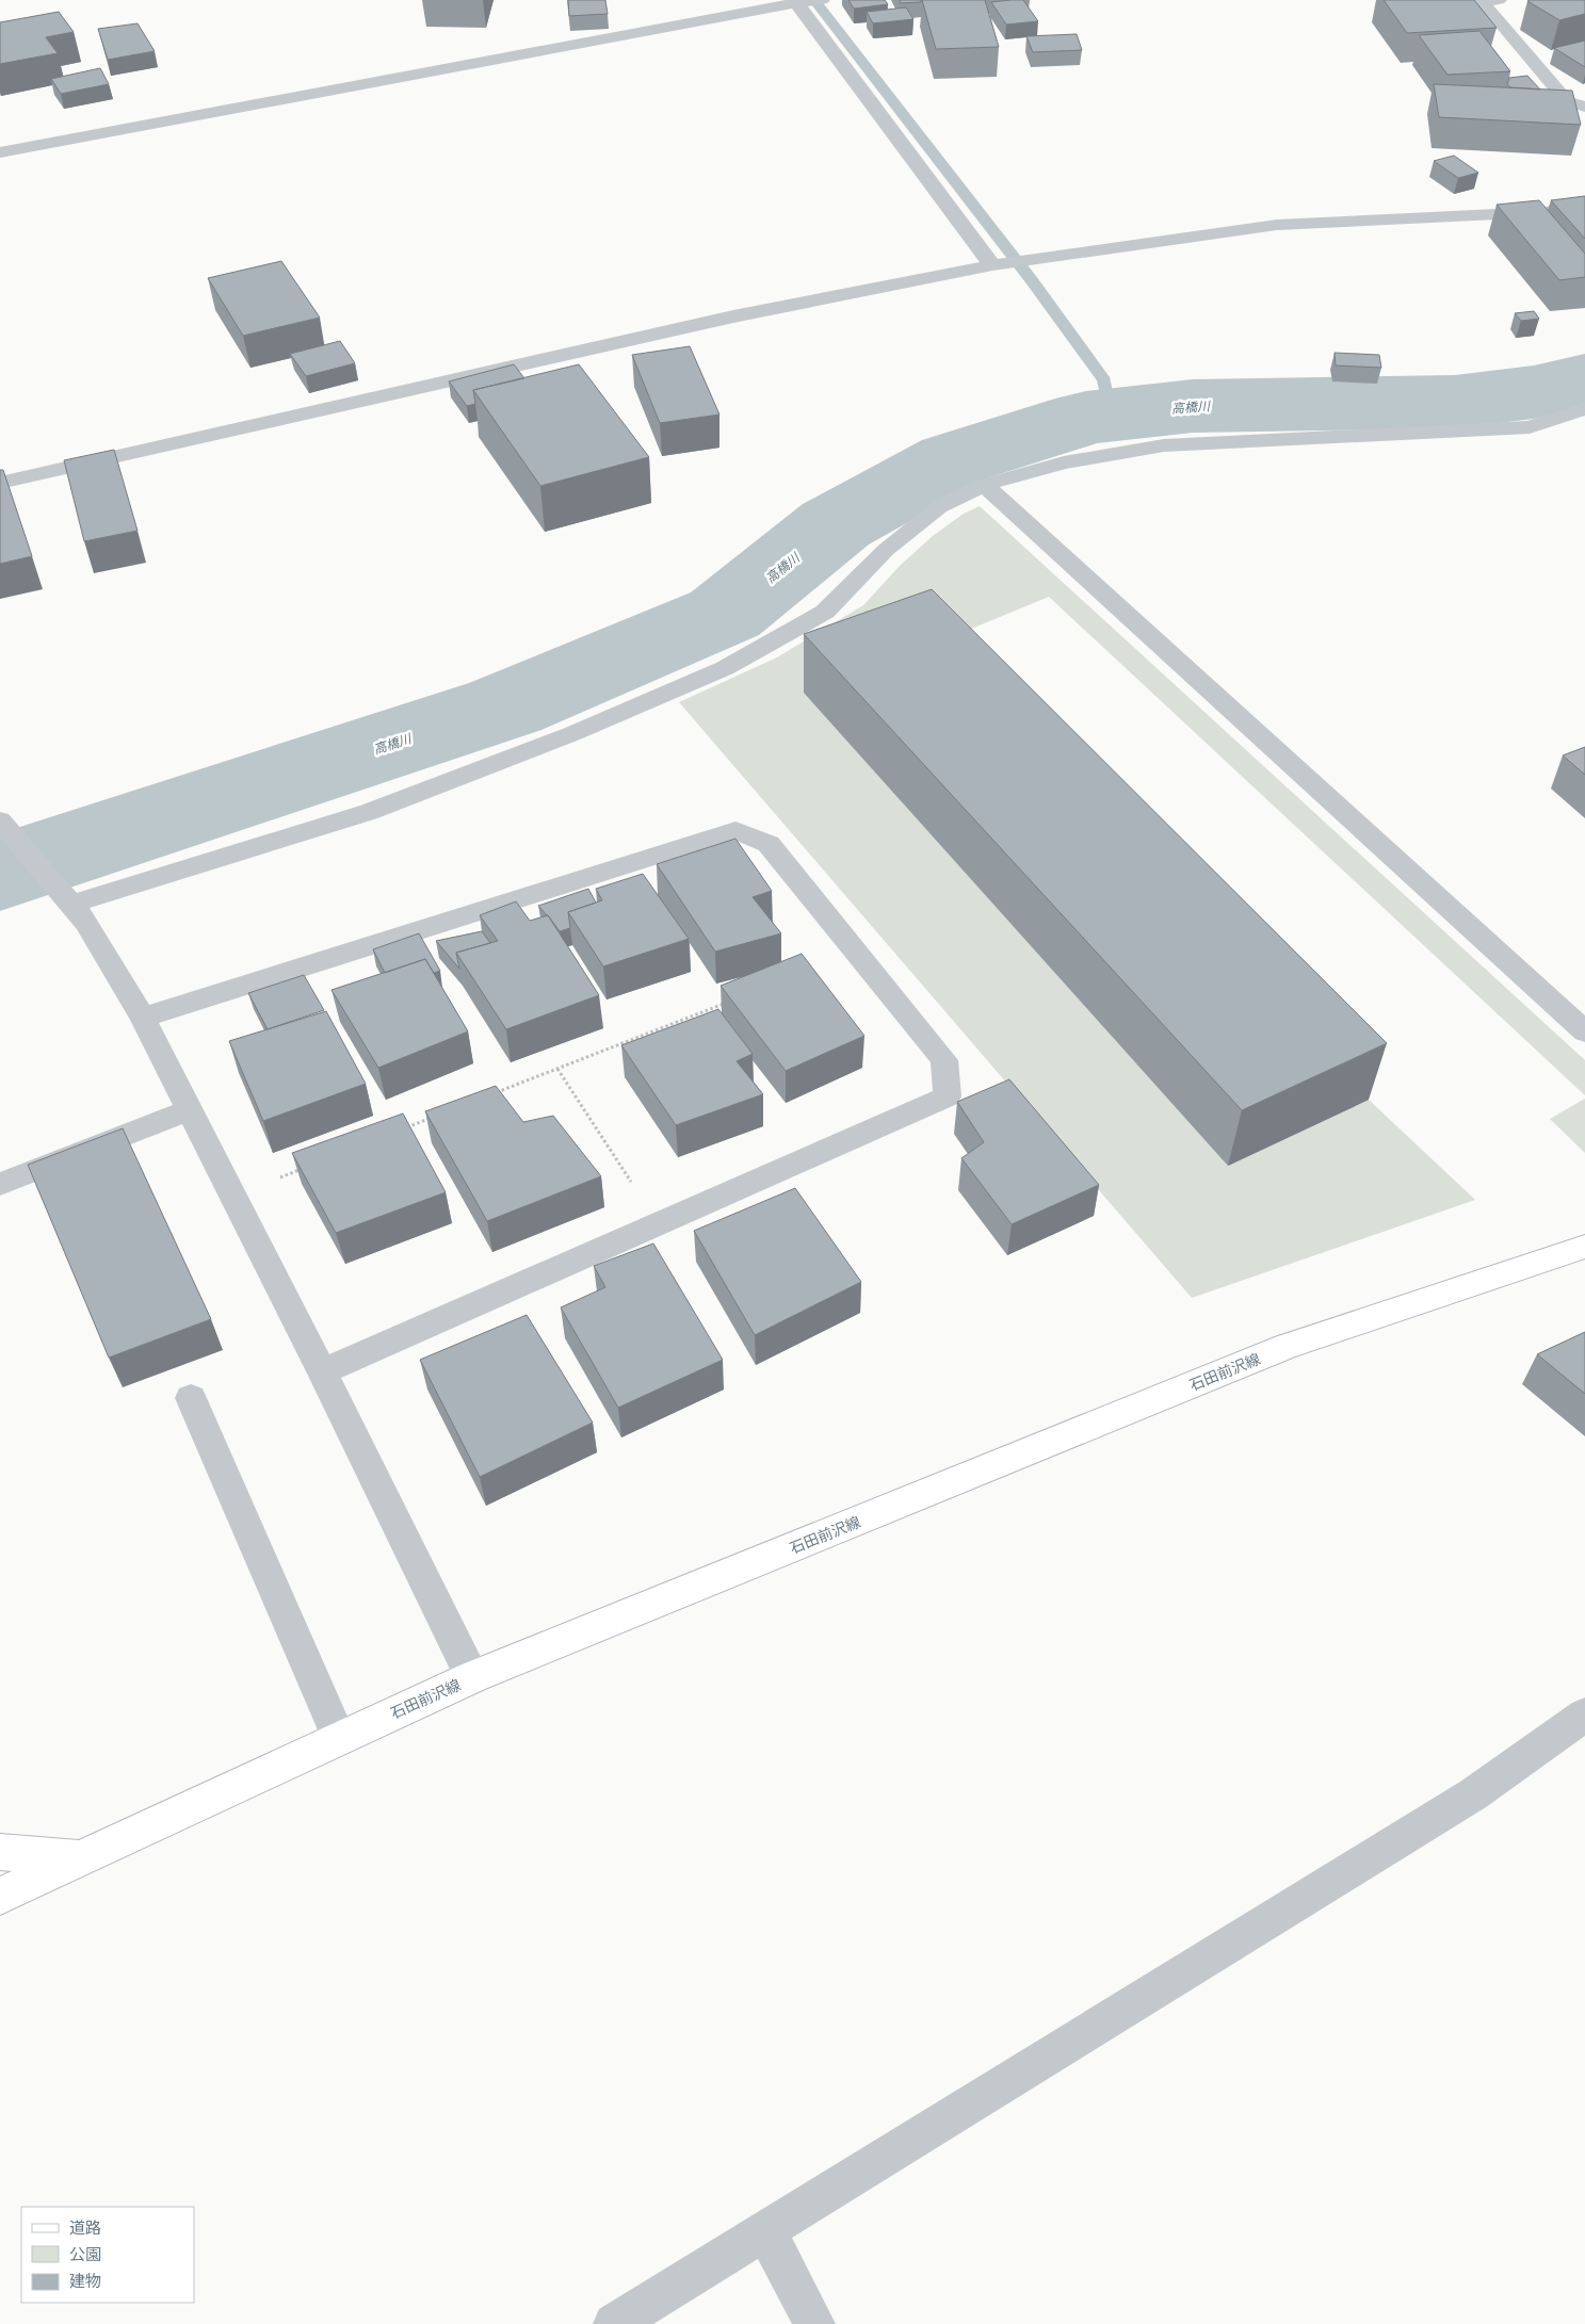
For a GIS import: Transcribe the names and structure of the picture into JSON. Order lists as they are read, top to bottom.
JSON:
{
  "streets": {
    "main road": ["石田前沢線"]
  },
  "water": ["高橋川"],
  "legend": ["道路", "公園", "建物"]
}
